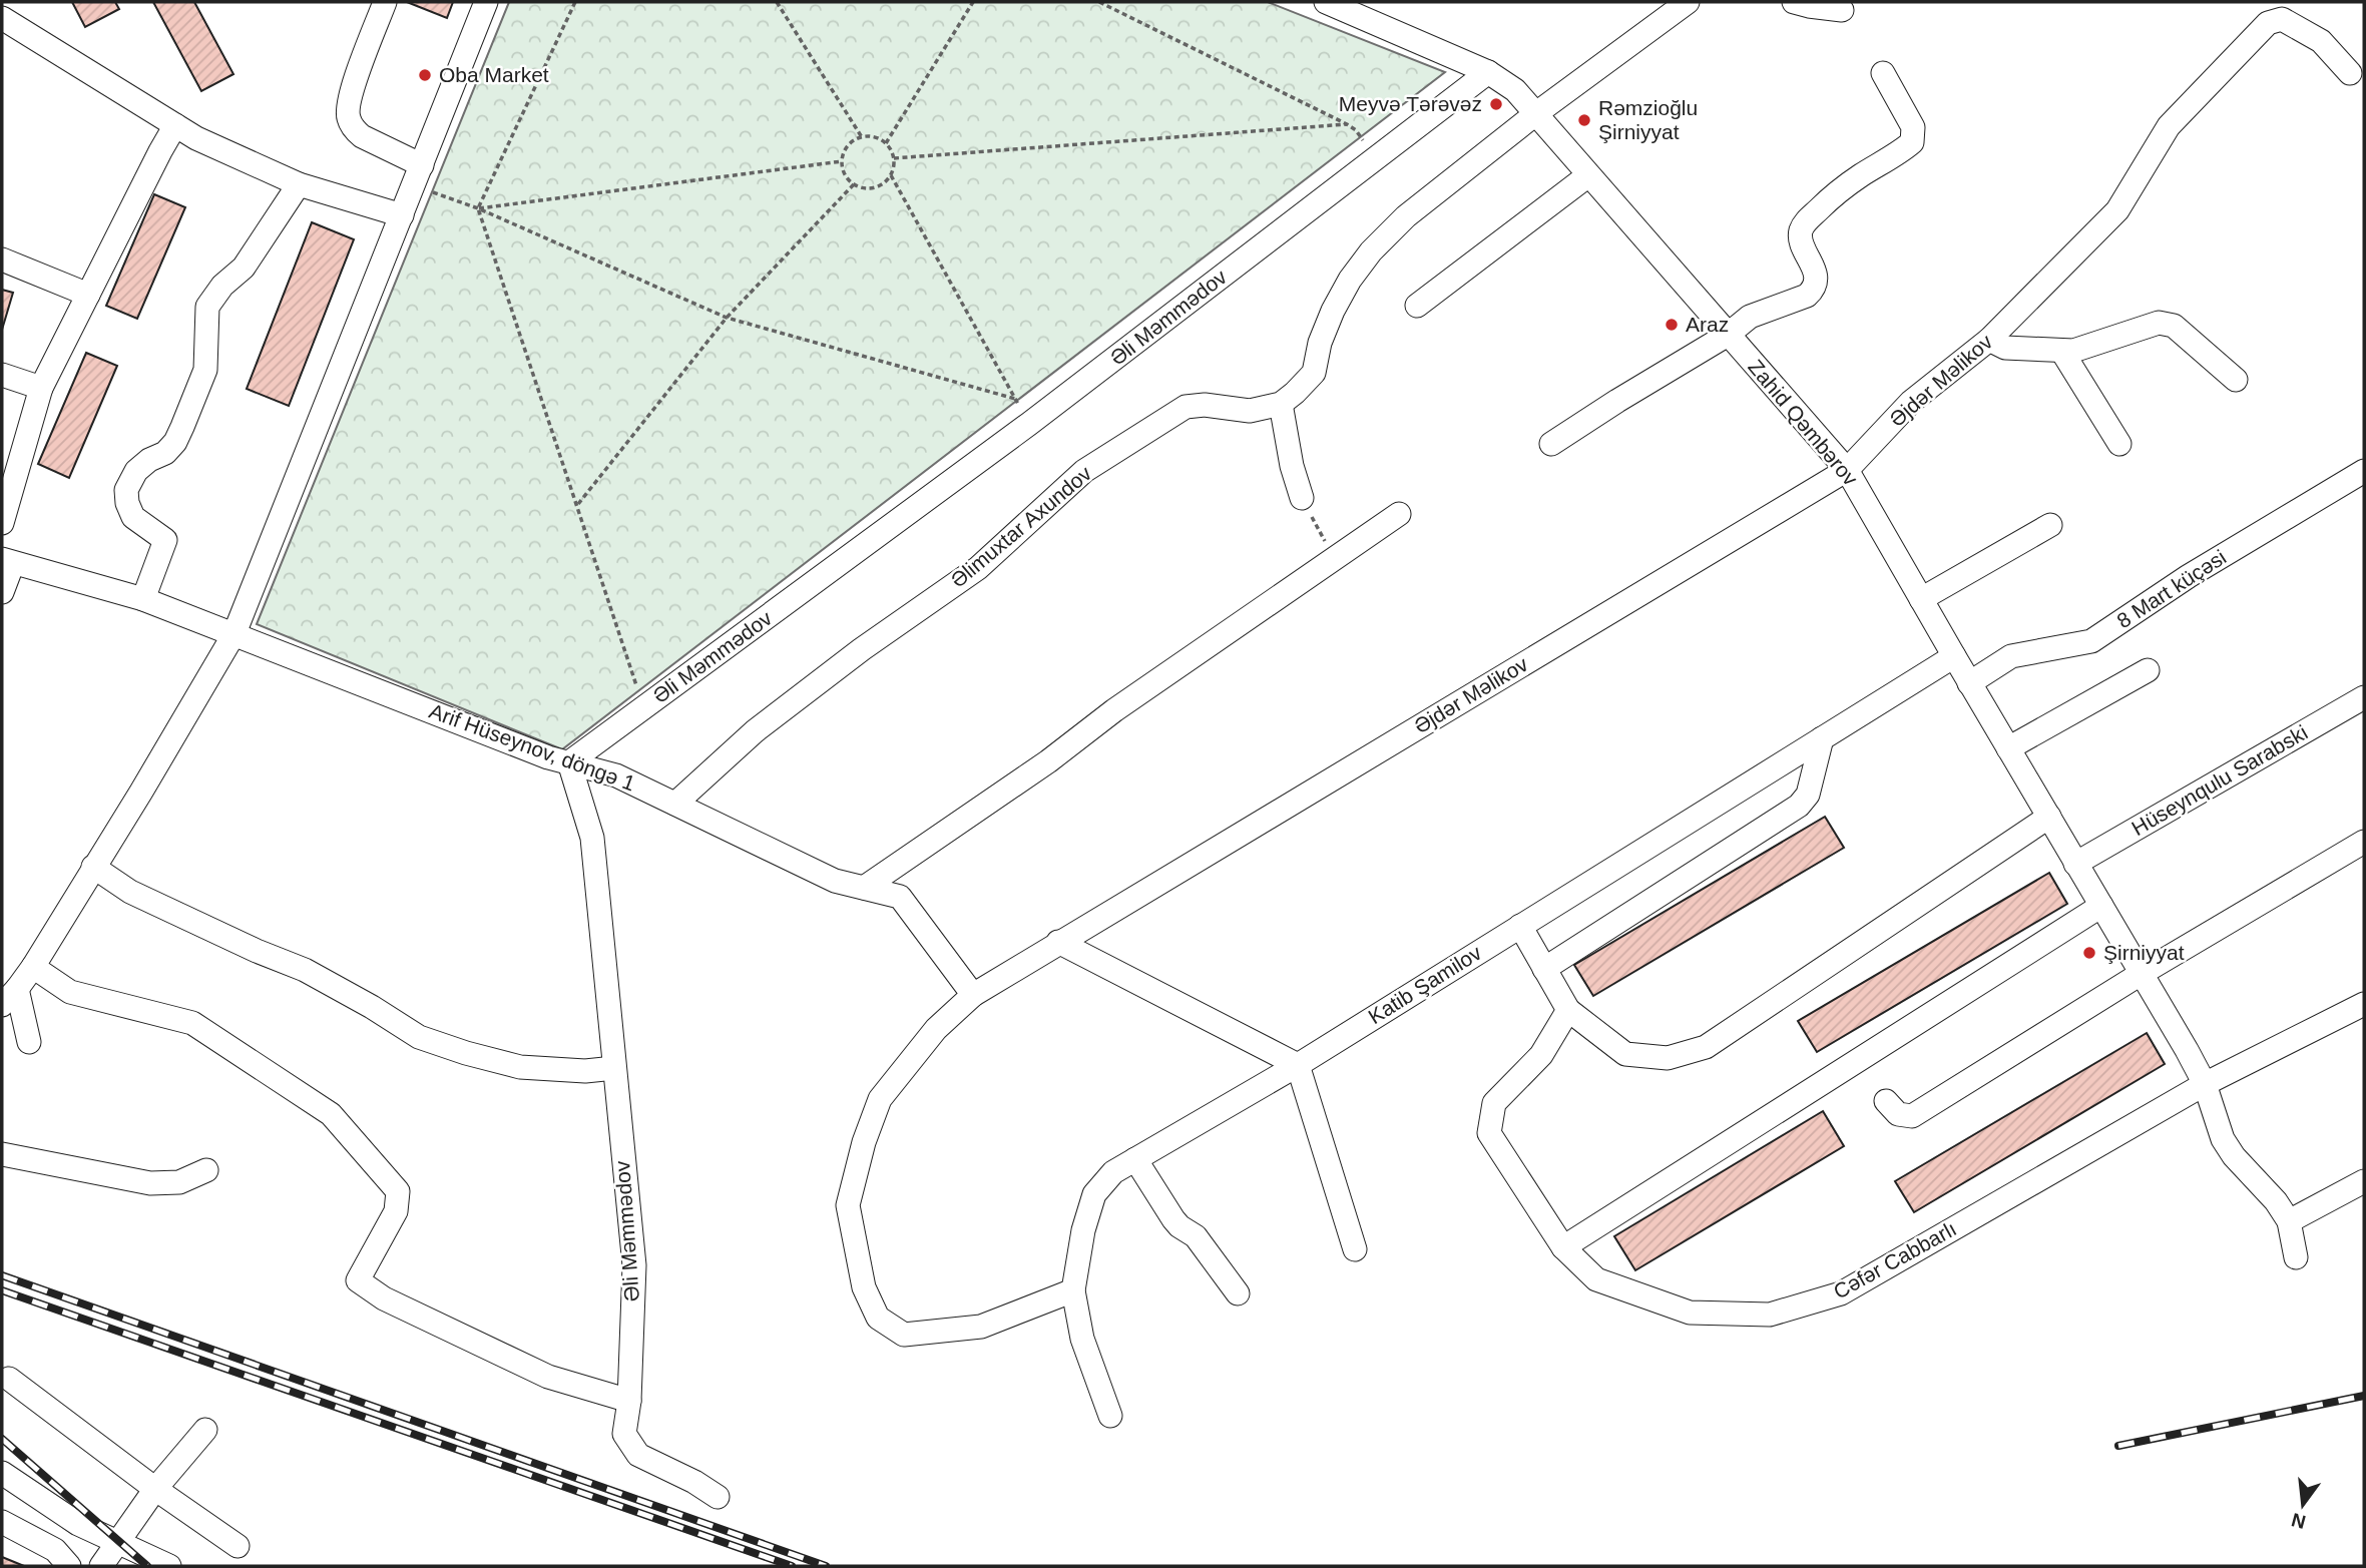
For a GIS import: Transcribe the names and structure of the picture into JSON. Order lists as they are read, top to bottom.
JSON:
{
  "streets": {
    "street": [
      "Əli Məmmədov",
      "Əjdər Məlikov",
      "Zahid Qəmbərov",
      "Əlimuxtar Axundov",
      "8 Mart küçəsi",
      "Arif Hüseynov, döngə 1",
      "Hüseynqulu Sarabski",
      "Katib Şamilov",
      "Cəfər Cabbarlı"
    ]
  },
  "crossings": [
    ["Əli Məmmədov", "Zahid Qəmbərov"],
    ["Əli Məmmədov", "Arif Hüseynov, döngə 1"],
    ["Əjdər Məlikov", "Zahid Qəmbərov"],
    ["Əjdər Məlikov", "Arif Hüseynov, döngə 1"],
    ["Əjdər Məlikov", "Katib Şamilov"],
    ["Zahid Qəmbərov", "8 Mart küçəsi"],
    ["Zahid Qəmbərov", "Hüseynqulu Sarabski"],
    ["Zahid Qəmbərov", "Katib Şamilov"],
    ["Zahid Qəmbərov", "Cəfər Cabbarlı"],
    ["Əlimuxtar Axundov", "Arif Hüseynov, döngə 1"]
  ],
  "places": [
    "Oba Market",
    "Meyvə Tərəvəz",
    "Rəmzioğlu Şirniyyat",
    "Araz",
    "Şirniyyat"
  ],
  "north": "bottom"
}
